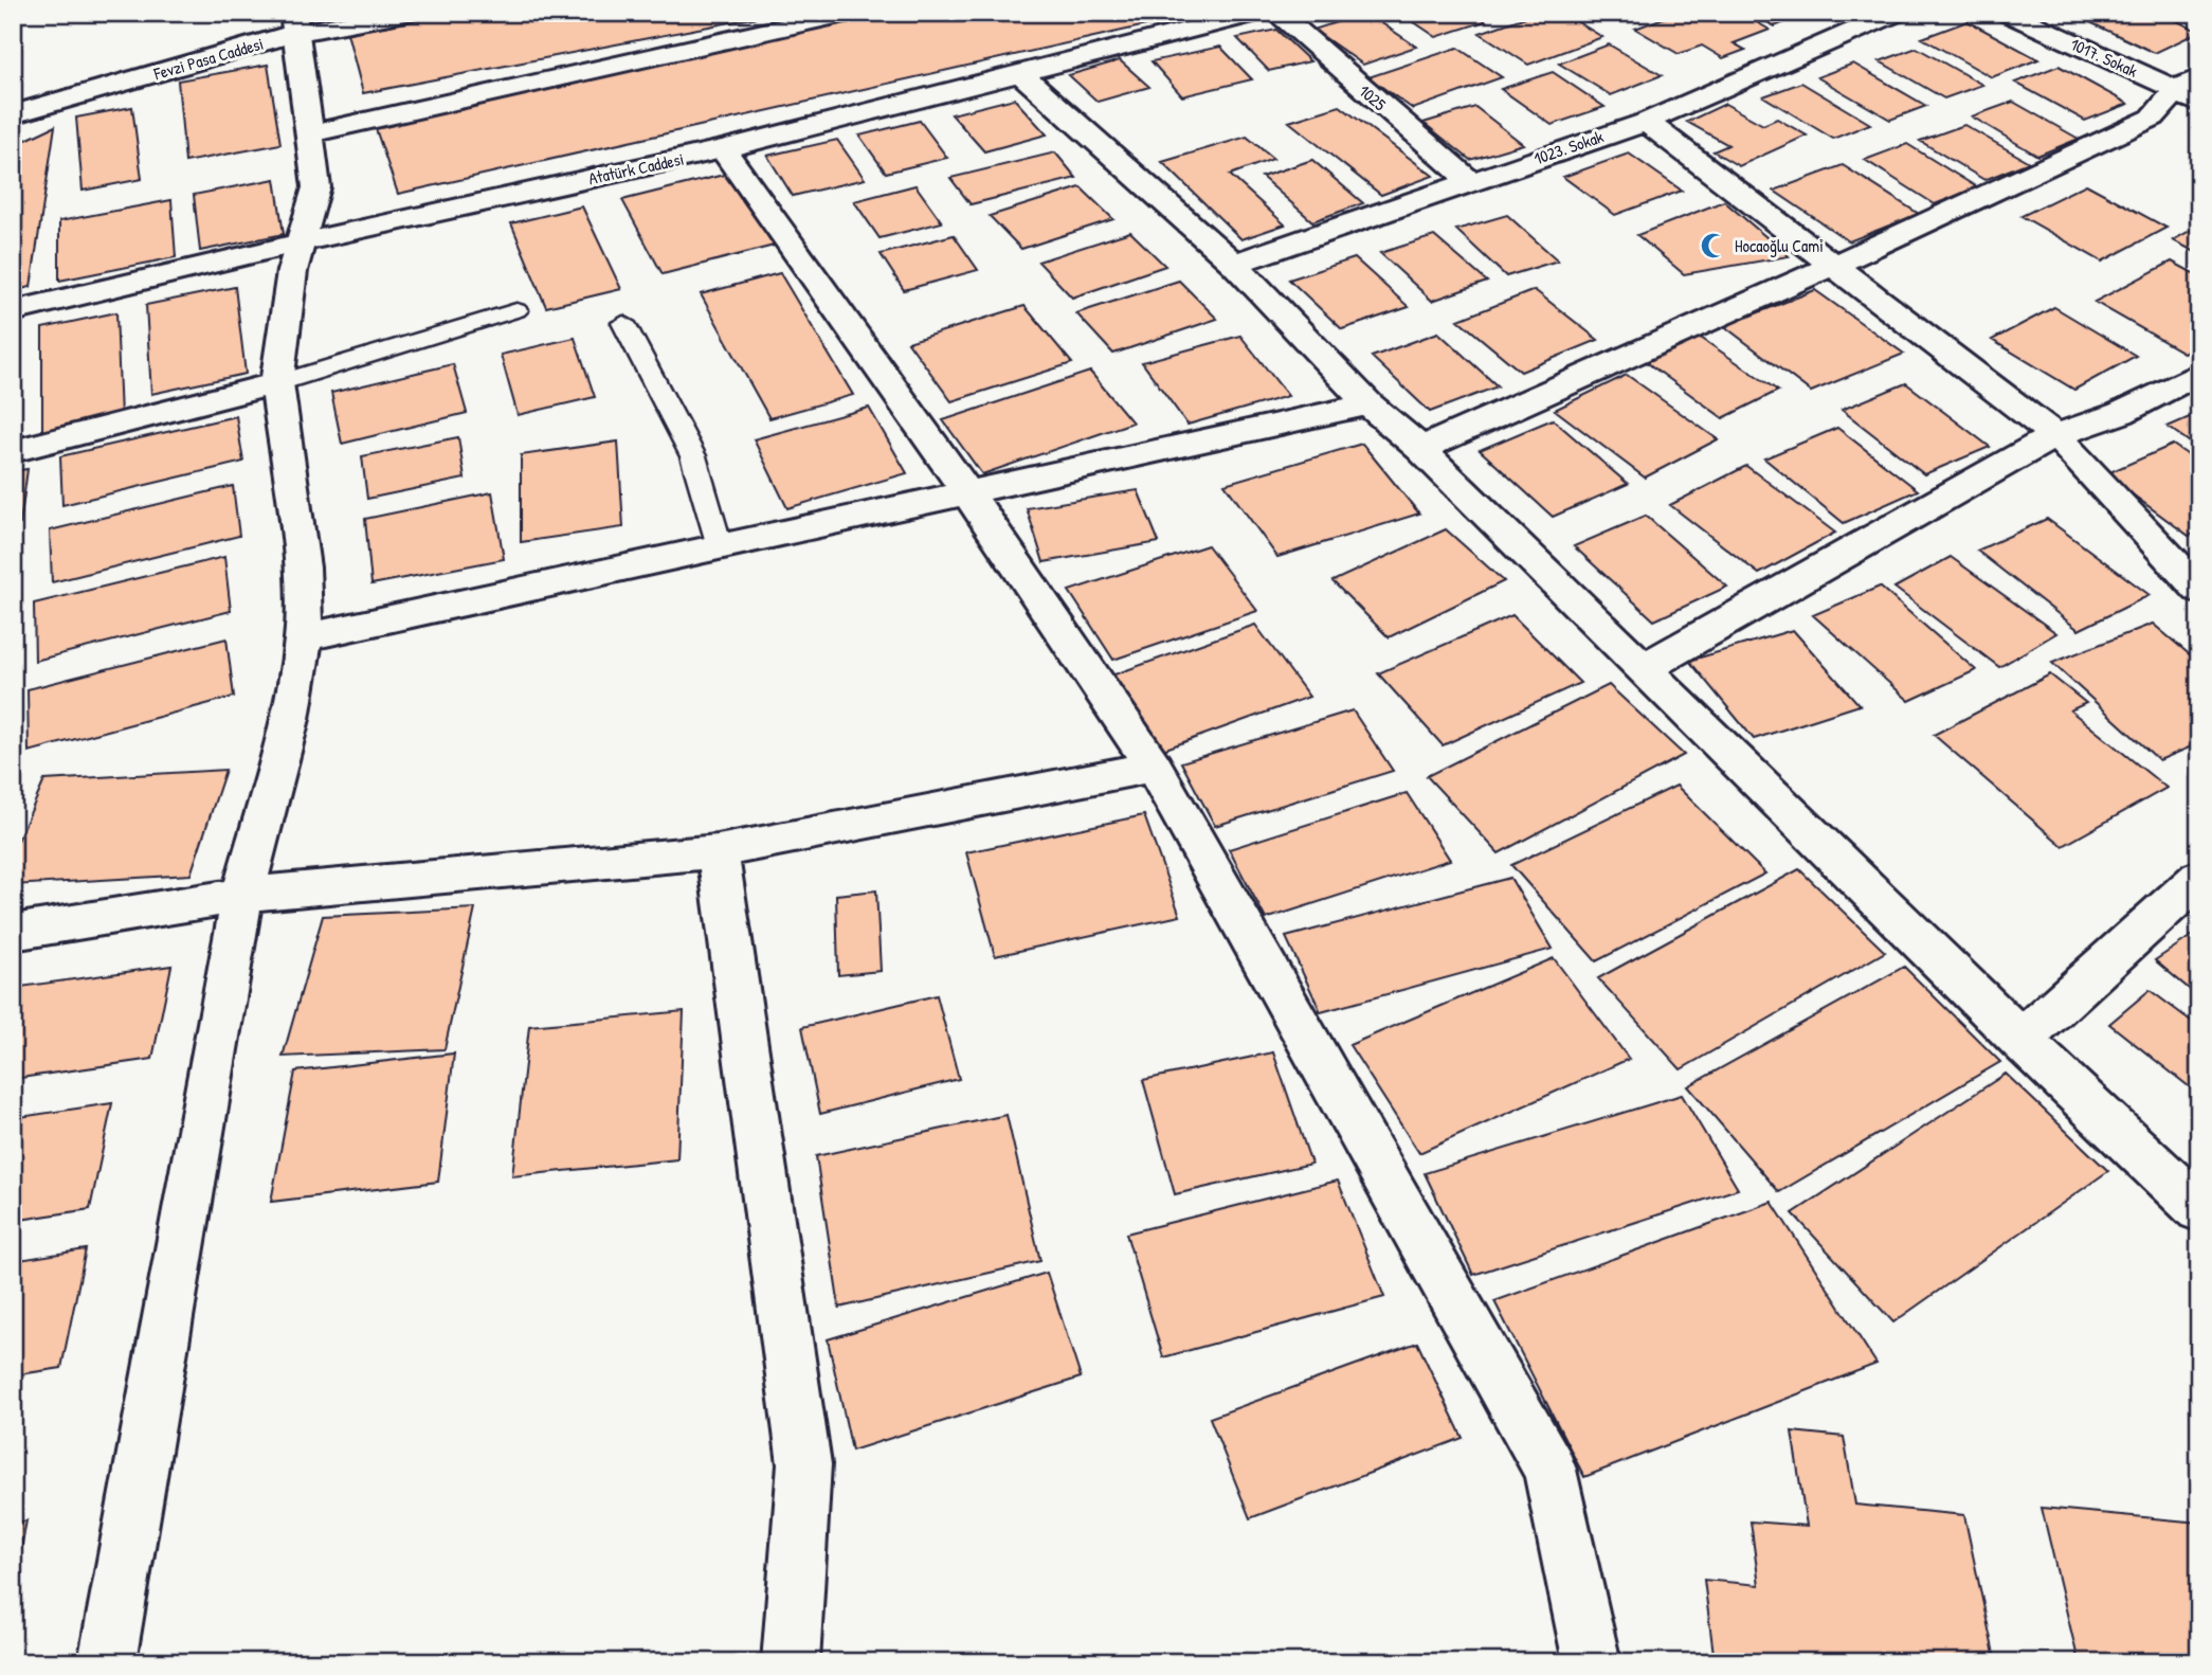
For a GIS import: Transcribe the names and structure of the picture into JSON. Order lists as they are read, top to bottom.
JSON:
{
  "streets": {
    "street": [
      "1017. Sokak",
      "Fevzi Pasa Caddesi",
      "1025",
      "1023. Sokak",
      "Atatürk Caddesi"
    ]
  },
  "crossings": [
    ["1025", "1023. Sokak"]
  ],
  "places": {
    "mosque": ["Hocaoğlu Cami"]
  }
}
